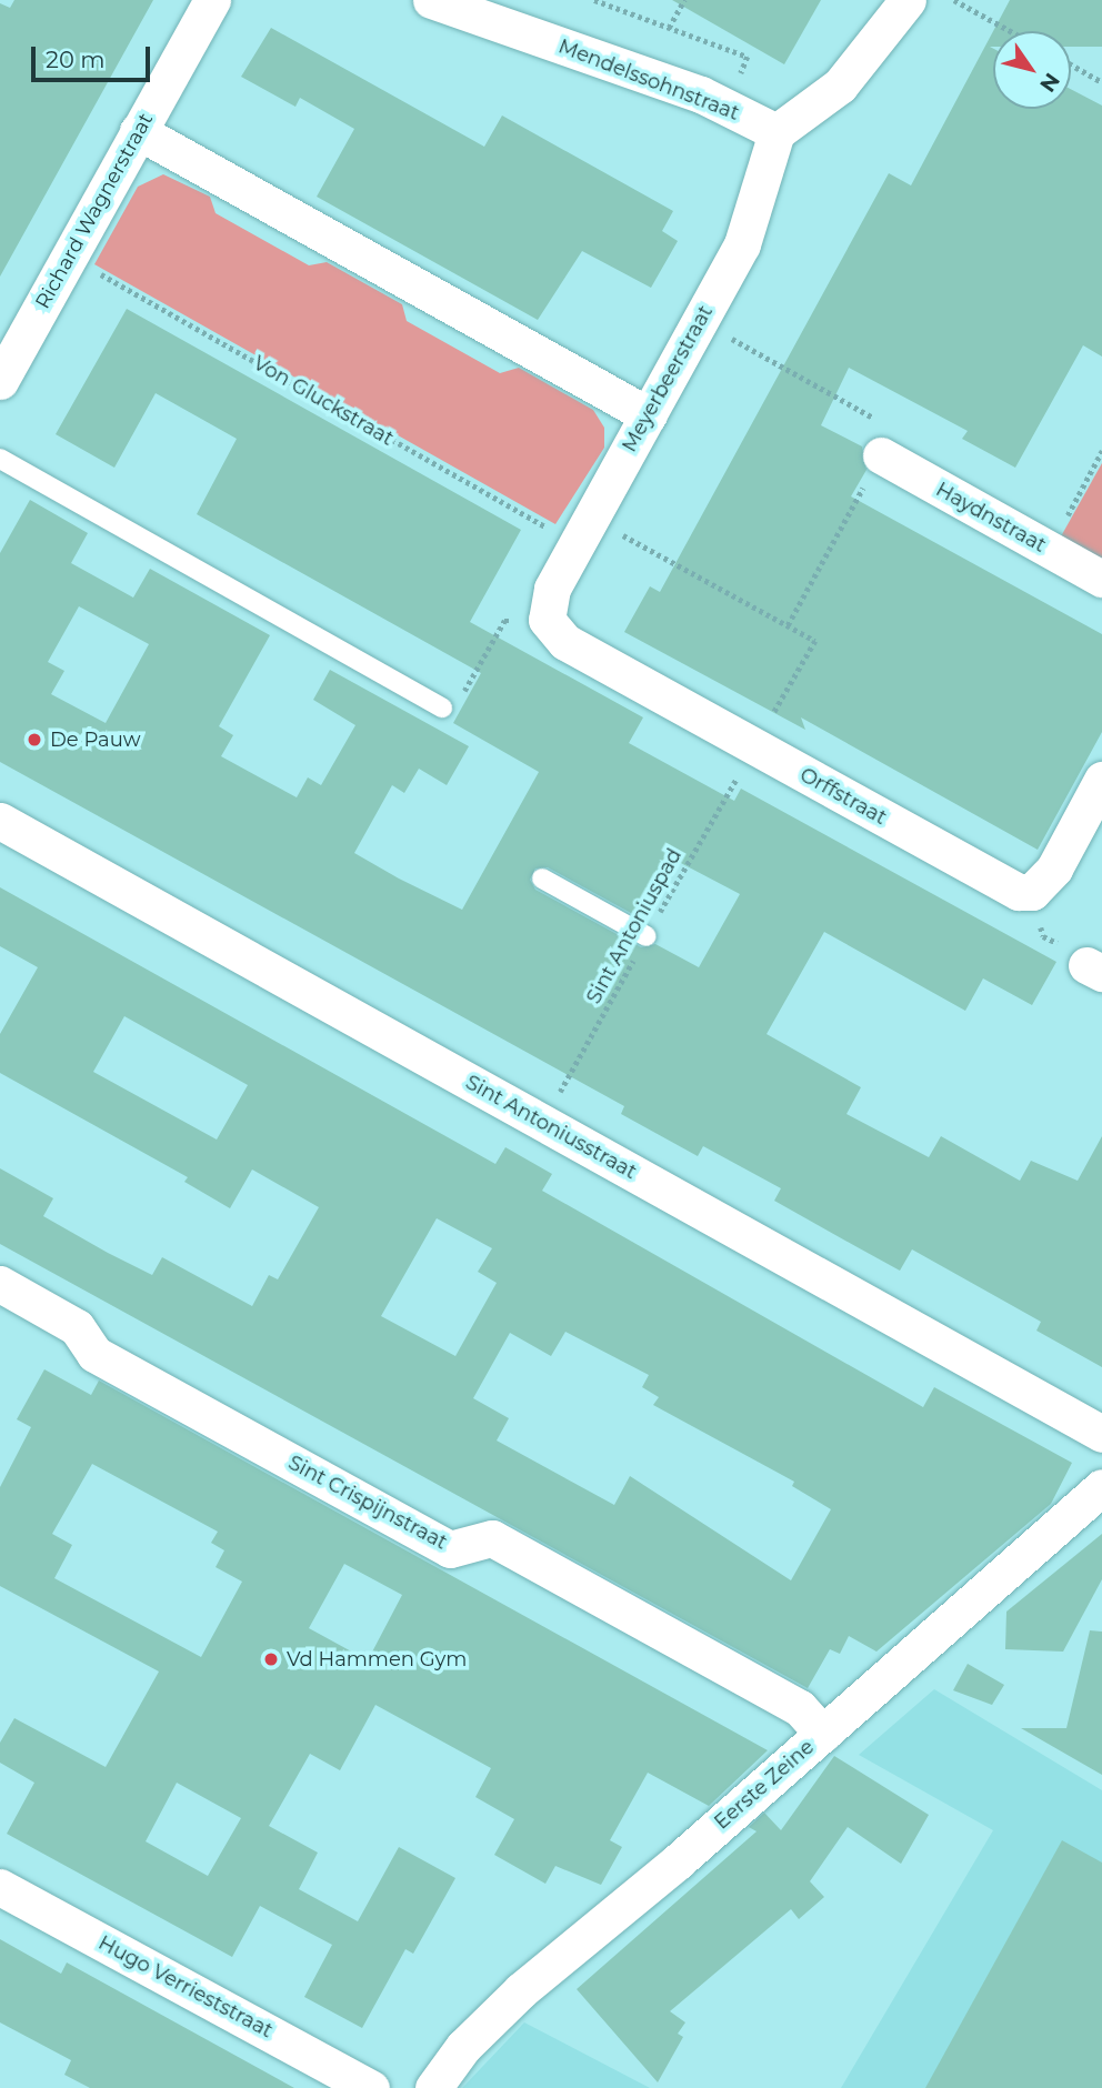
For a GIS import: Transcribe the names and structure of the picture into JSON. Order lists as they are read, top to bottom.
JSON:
{
  "streets": {
    "street": [
      "Mendelssohnstraat",
      "Richard Wagnerstraat",
      "Meyerbeerstraat",
      "Haydnstraat",
      "Orffstraat",
      "Sint Antoniusstraat",
      "Sint Crispijnstraat",
      "Eerste Zeine",
      "Hugo Verrieststraat"
    ],
    "path": ["Von Gluckstraat", "Sint Antoniuspad"]
  },
  "crossings": [
    ["Mendelssohnstraat", "Meyerbeerstraat"],
    ["Richard Wagnerstraat", "Von Gluckstraat"],
    ["Meyerbeerstraat", "Von Gluckstraat"],
    ["Meyerbeerstraat", "Orffstraat"],
    ["Von Gluckstraat", "Sint Antoniuspad"],
    ["Orffstraat", "Sint Antoniuspad"],
    ["Sint Antoniuspad", "Sint Antoniusstraat"],
    ["Sint Crispijnstraat", "Eerste Zeine"]
  ],
  "places": ["De Pauw", "Vd Hammen Gym"],
  "scale_bar": "20 m",
  "north": "bottom right"
}
